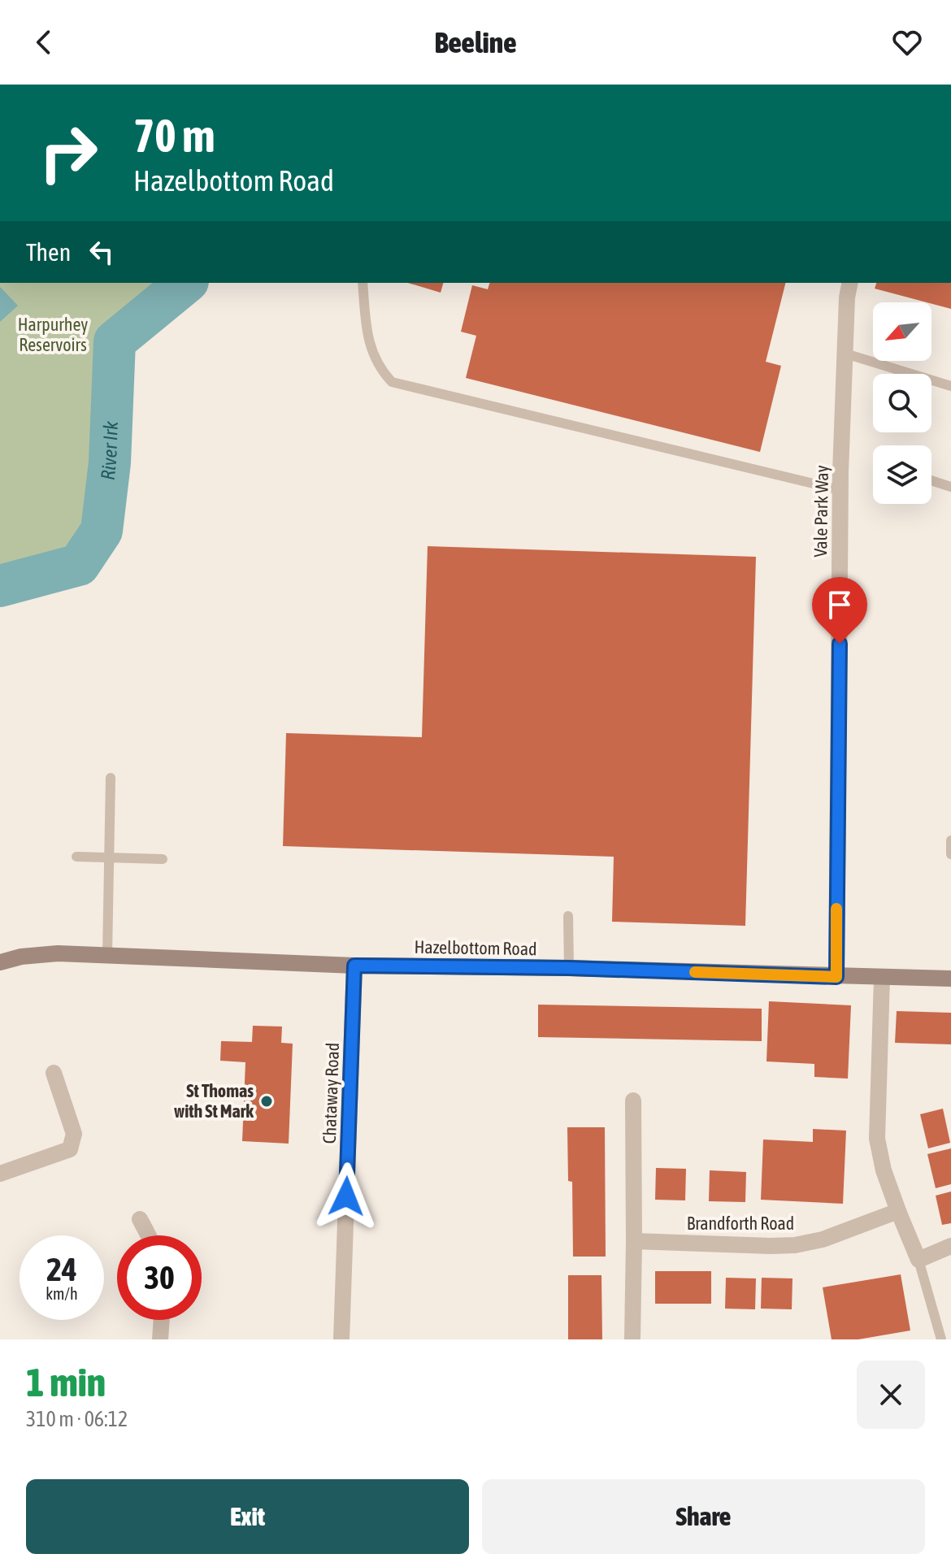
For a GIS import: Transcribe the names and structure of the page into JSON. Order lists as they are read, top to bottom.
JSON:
{
  "streets": {
    "street": [
      "Vale Park Way",
      "Hazelbottom Road",
      "Chataway Road",
      "Brandforth Road"
    ]
  },
  "crossings": [
    ["Vale Park Way", "Hazelbottom Road"],
    ["Hazelbottom Road", "Chataway Road"]
  ],
  "water": ["River Irk"],
  "parks": ["Harpurhey Reservoirs"],
  "places": ["St Thomas with St Mark"],
  "north": "bottom left",
  "page": {
    "header": "Beeline",
    "turn": ["70 m", "Hazelbottom Road"],
    "then": "Then",
    "speed": "24 km/h",
    "limit": "30",
    "heading": ["1 min", "310 m · 06:12"],
    "buttons": ["Exit", "Share"]
  }
}
